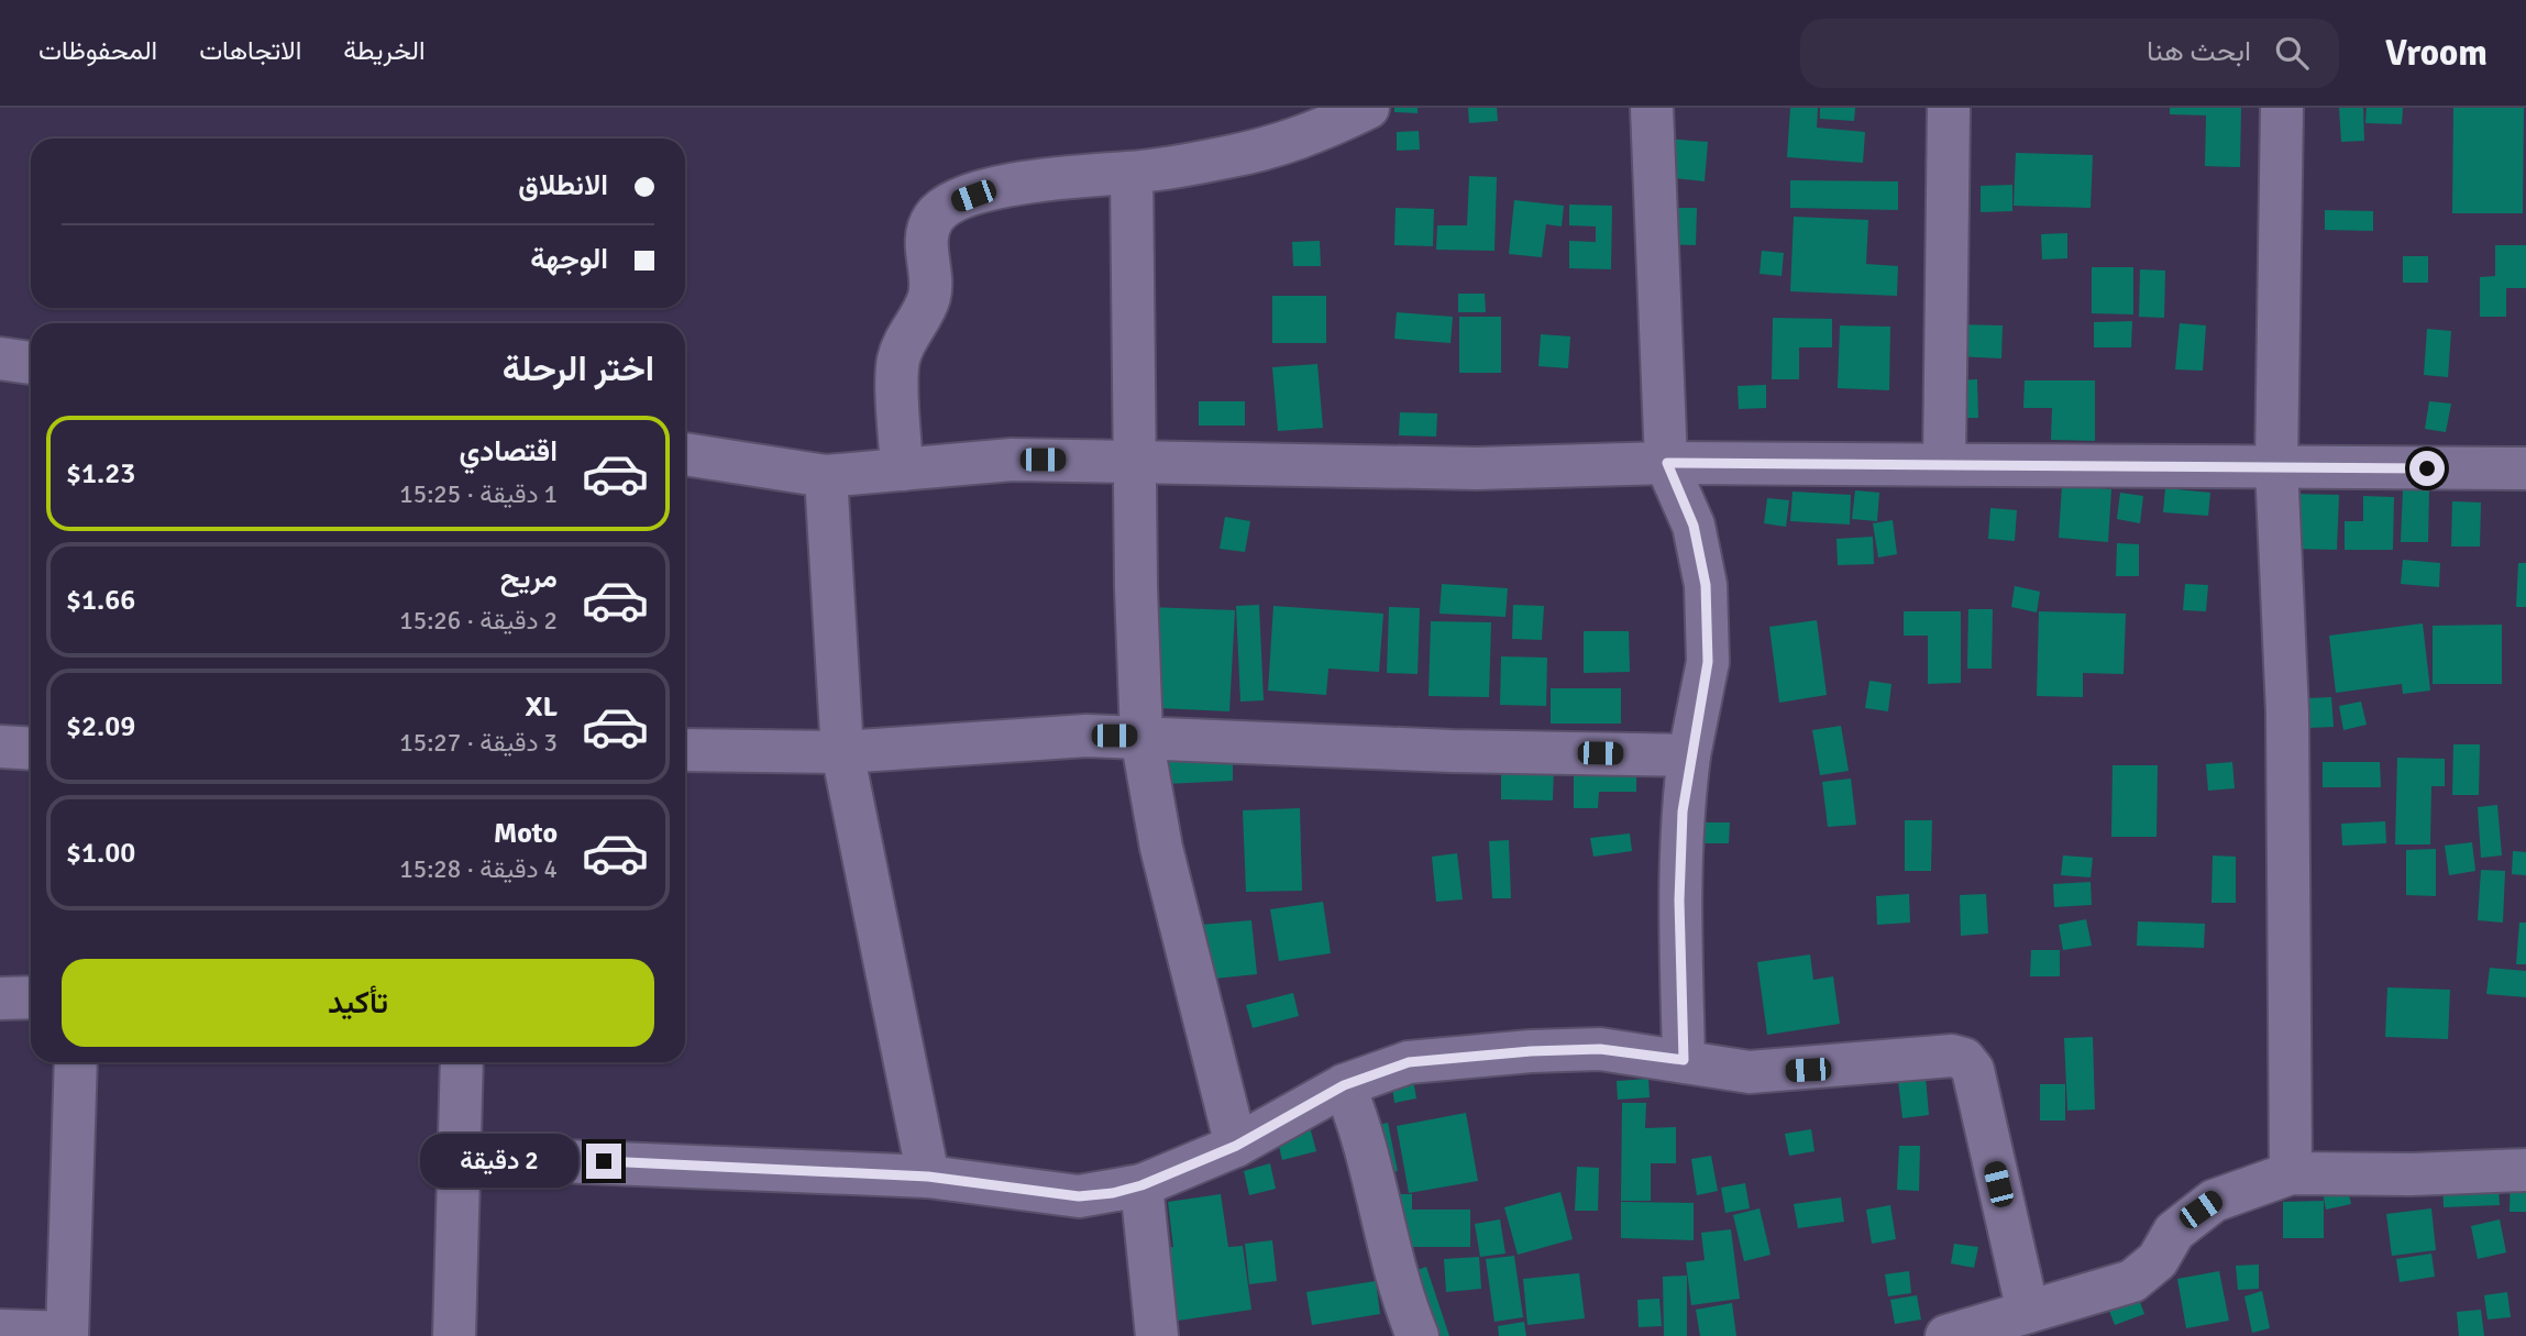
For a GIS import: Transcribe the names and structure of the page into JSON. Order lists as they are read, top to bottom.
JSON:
{
  "page": {
    "header": "Vroom",
    "search": "ابحث هنا",
    "nav": ["الخريطة", "الاتجاهات", "المحفوظات"],
    "banner": ["الانطلاق", "الوجهة"],
    "heading": "اختر الرحلة",
    "list": [
      {
        "name": "اقتصادي",
        "note": "1 دقيقة · 15:25",
        "value": "$1.23"
      },
      {
        "name": "مريح",
        "note": "2 دقيقة · 15:26",
        "value": "$1.66"
      },
      {
        "name": "XL",
        "note": "3 دقيقة · 15:27",
        "value": "$2.09"
      },
      {
        "name": "Moto",
        "note": "4 دقيقة · 15:28",
        "value": "$1.00"
      }
    ],
    "buttons": "تأكيد",
    "bubble": "2 دقيقة"
  }
}
